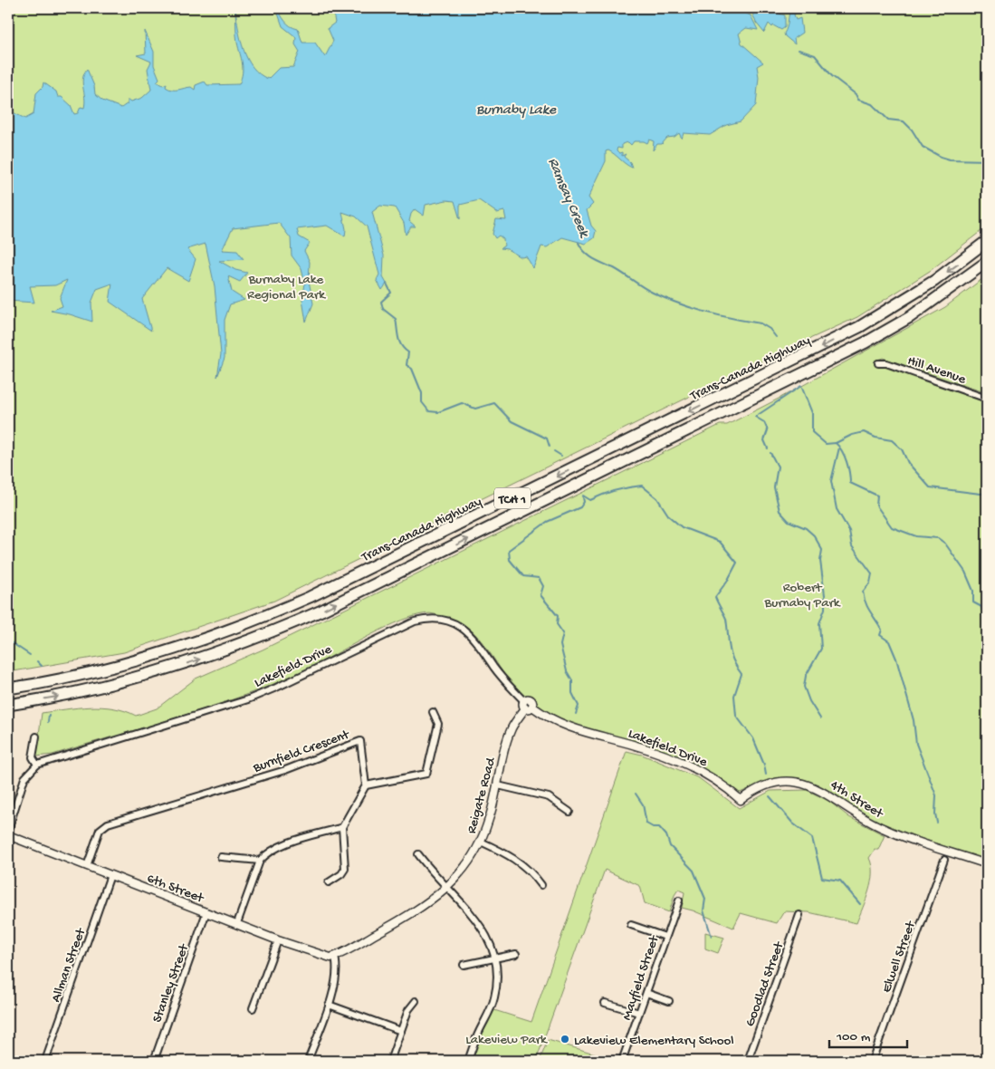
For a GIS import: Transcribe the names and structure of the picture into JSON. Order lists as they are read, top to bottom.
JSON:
{
  "streets": {
    "highway": ["Trans-Canada Highway", "TCH 1"],
    "street": [
      "Hill Avenue",
      "Lakefield Drive",
      "Burnfield Crescent",
      "Reigate Road",
      "4th Street",
      "6th Street",
      "Elwell Street",
      "Allman Street",
      "Mayfield Street",
      "Stanley Street",
      "Goodlad Street"
    ]
  },
  "crossings": [
    ["Lakefield Drive", "Reigate Road"],
    ["Lakefield Drive", "4th Street"],
    ["Burnfield Crescent", "6th Street"],
    ["Reigate Road", "6th Street"],
    ["6th Street", "Allman Street"],
    ["6th Street", "Stanley Street"]
  ],
  "water": ["Burnaby Lake", "Ramsay Creek"],
  "parks": ["Burnaby Lake Regional Park", "Robert Burnaby Park", "Lakeview Park"],
  "places": ["Lakeview Elementary School"],
  "scale_bar": "100 m"
}
